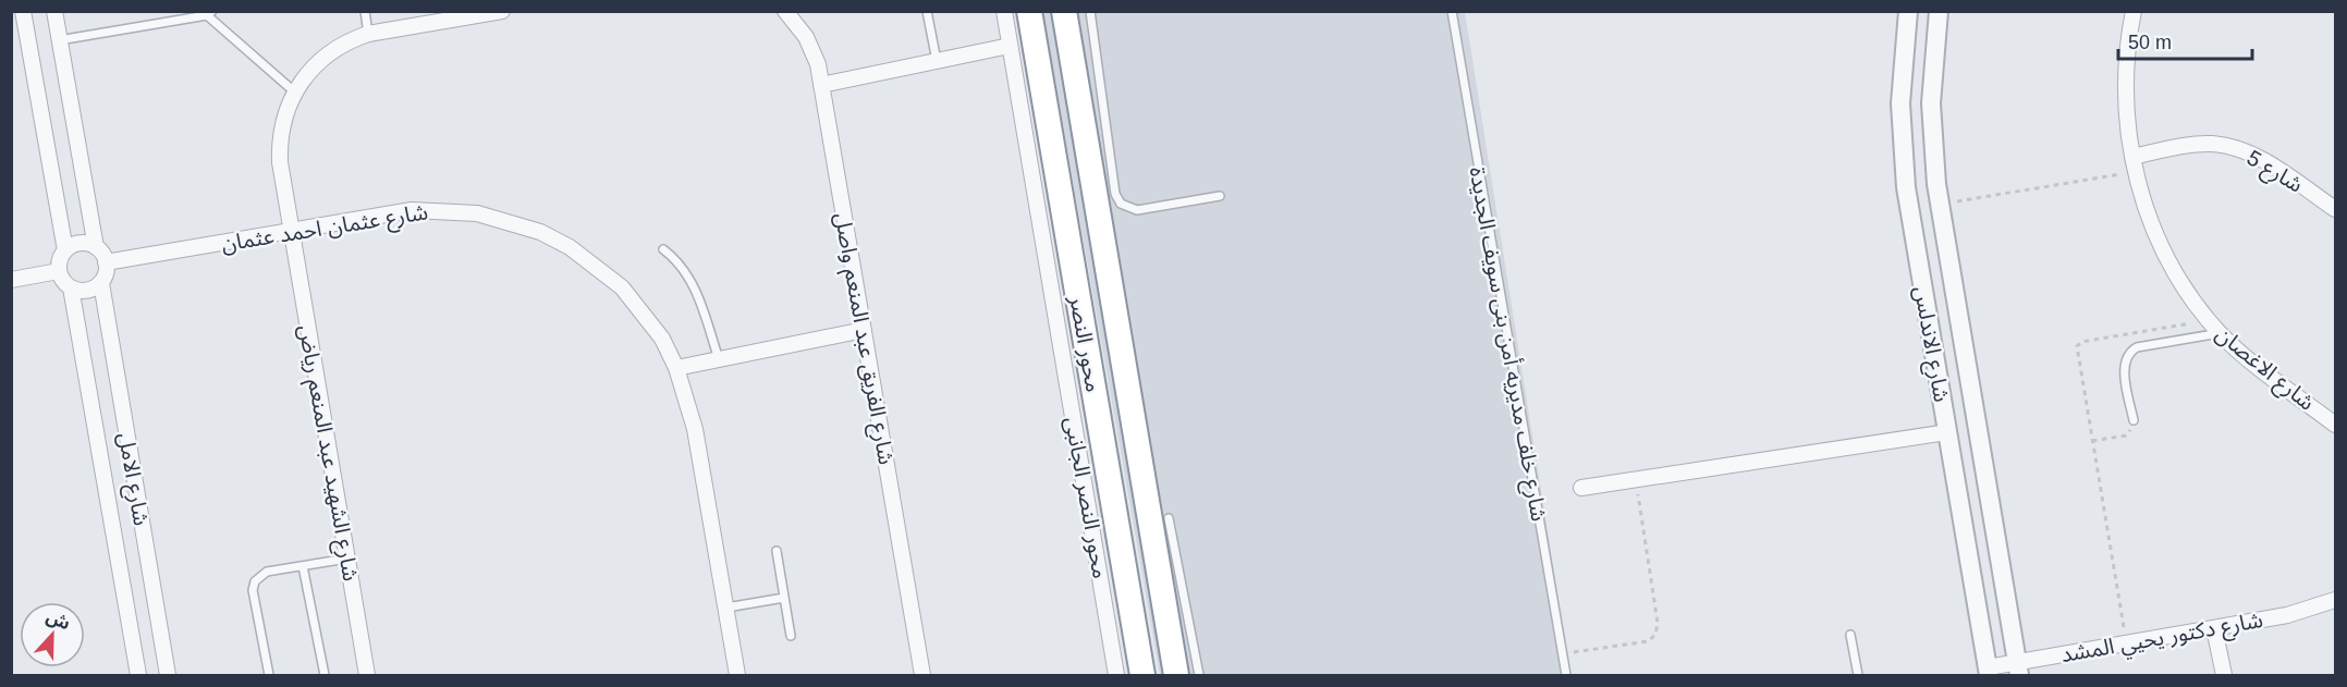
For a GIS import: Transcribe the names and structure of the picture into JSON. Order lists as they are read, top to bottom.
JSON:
{
  "streets": {
    "highway": ["محور النصر"],
    "street": [
      "شارع 5",
      "شارع عثمان احمد عثمان",
      "شارع الفريق عبد المنعم واصل",
      "شارع الاندلس",
      "شارع الاغصان",
      "شارع الشهيد عبد المنعم رياض",
      "شارع الامل",
      "محور النصر الجانبى",
      "شارع دكتور يحيي المشد"
    ],
    "lane": ["شارع خلف مديريه أمن بنى سويف الجديدة"]
  },
  "crossings": [
    ["شارع 5", "شارع الاغصان"],
    ["شارع عثمان احمد عثمان", "شارع الشهيد عبد المنعم رياض"],
    ["شارع عثمان احمد عثمان", "شارع الامل"],
    ["شارع الاندلس", "شارع دكتور يحيي المشد"]
  ],
  "scale_bar": "50 m",
  "north": "top"
}
